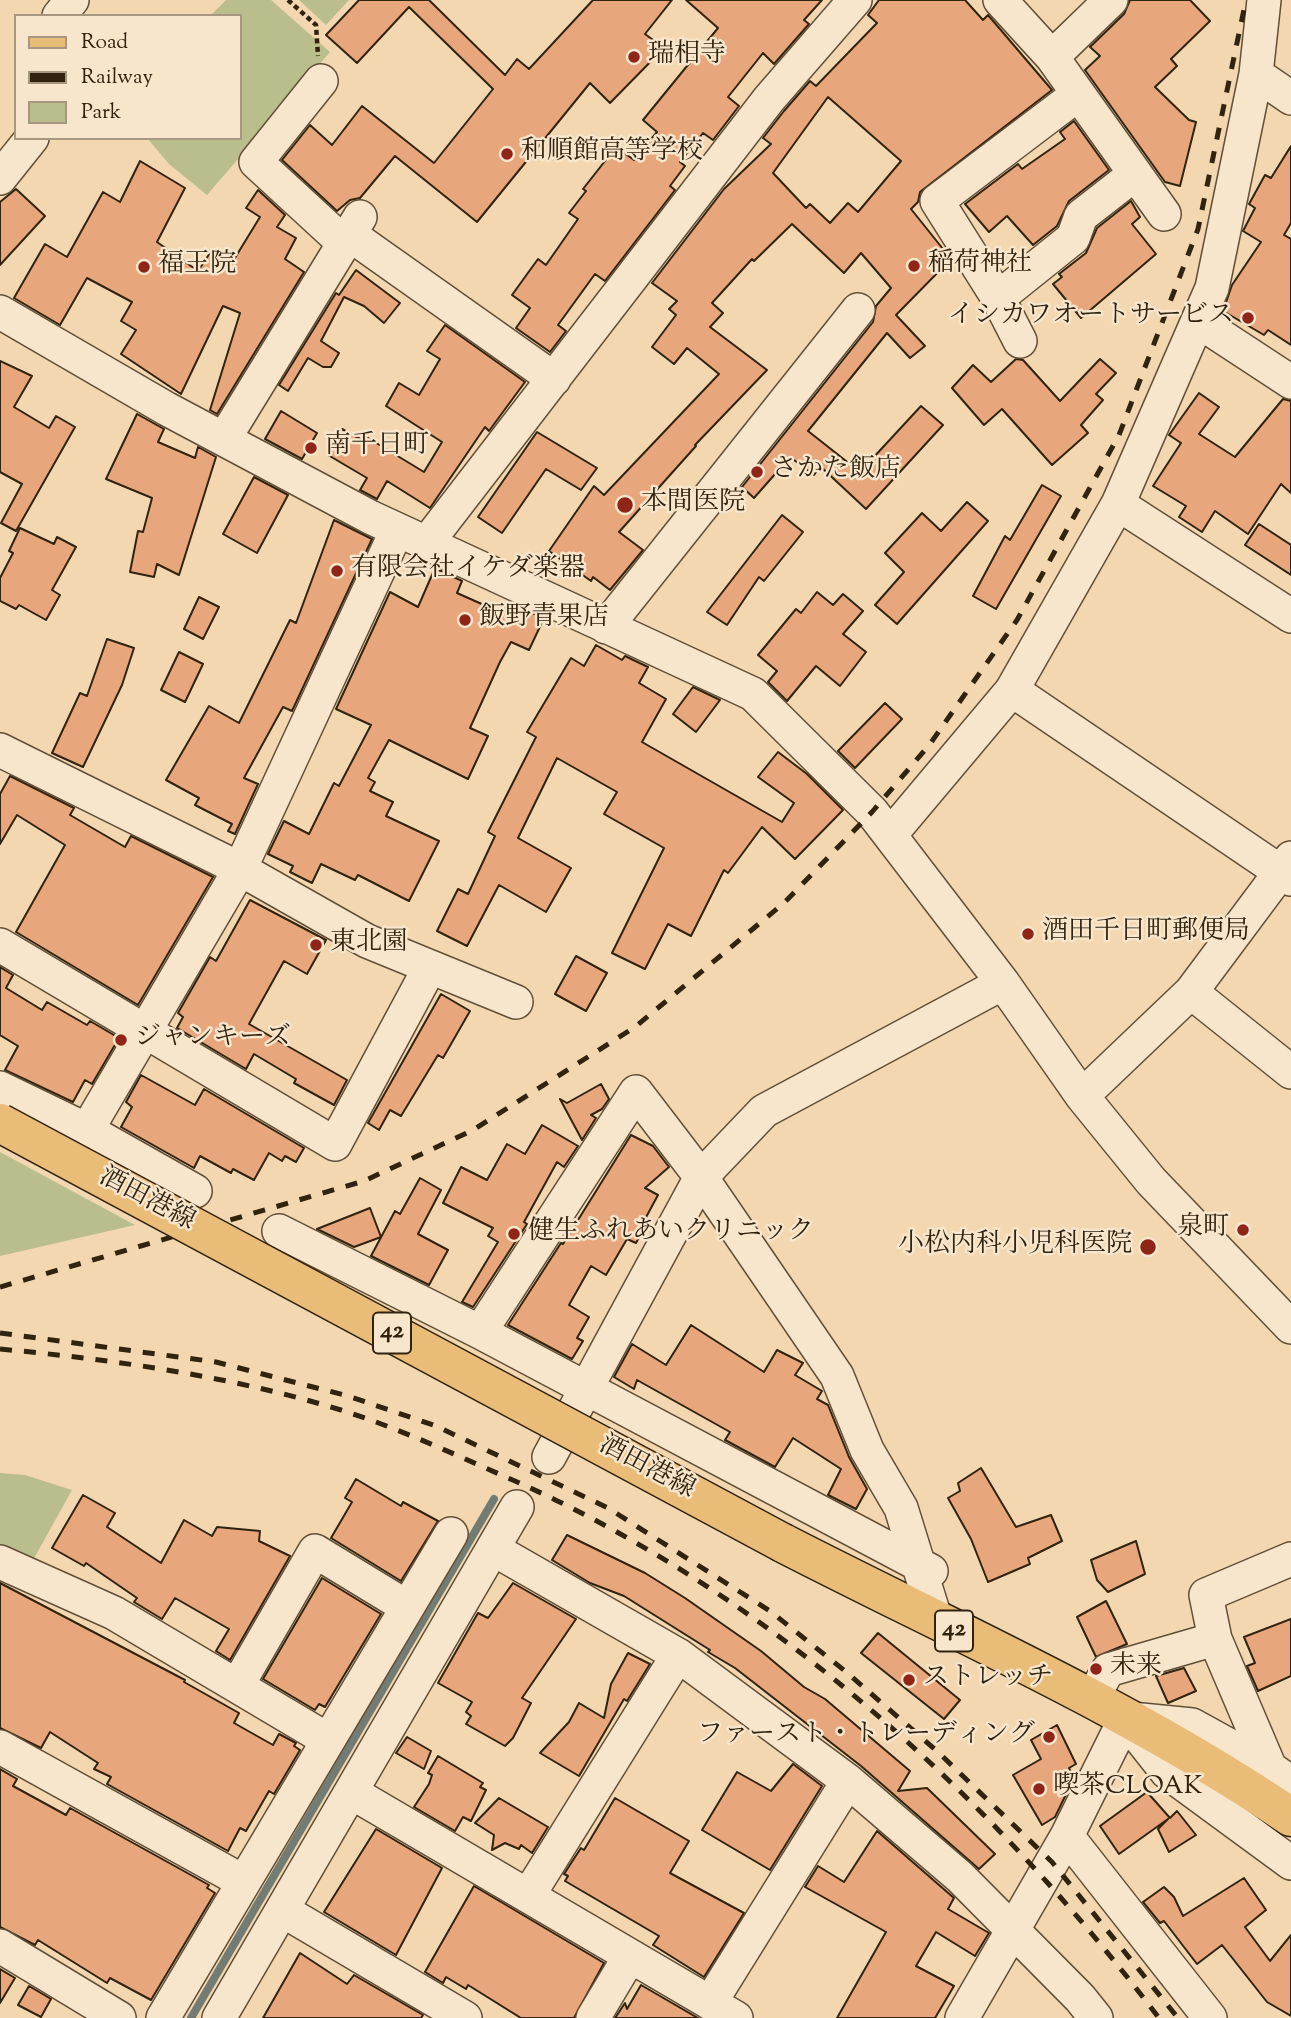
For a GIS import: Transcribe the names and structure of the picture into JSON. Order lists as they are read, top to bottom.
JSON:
{
  "streets": {
    "main road": ["酒田港線", "42"]
  },
  "places": [
    "瑞相寺",
    "和順館高等学校",
    "稲荷神社",
    "福王院",
    "イシカワオートサービス",
    "南千日町",
    "さかた飯店",
    "本間医院",
    "有限会社イケダ楽器",
    "飯野青果店",
    "酒田千日町郵便局",
    "東北園",
    "ジャンキーズ",
    "泉町",
    "健生ふれあいクリニック",
    "小松内科小児科医院",
    "未来",
    "ストレッチ",
    "ファースト・トレーディング",
    "喫茶CLOAK"
  ],
  "legend": ["Road", "Railway", "Park"]
}
